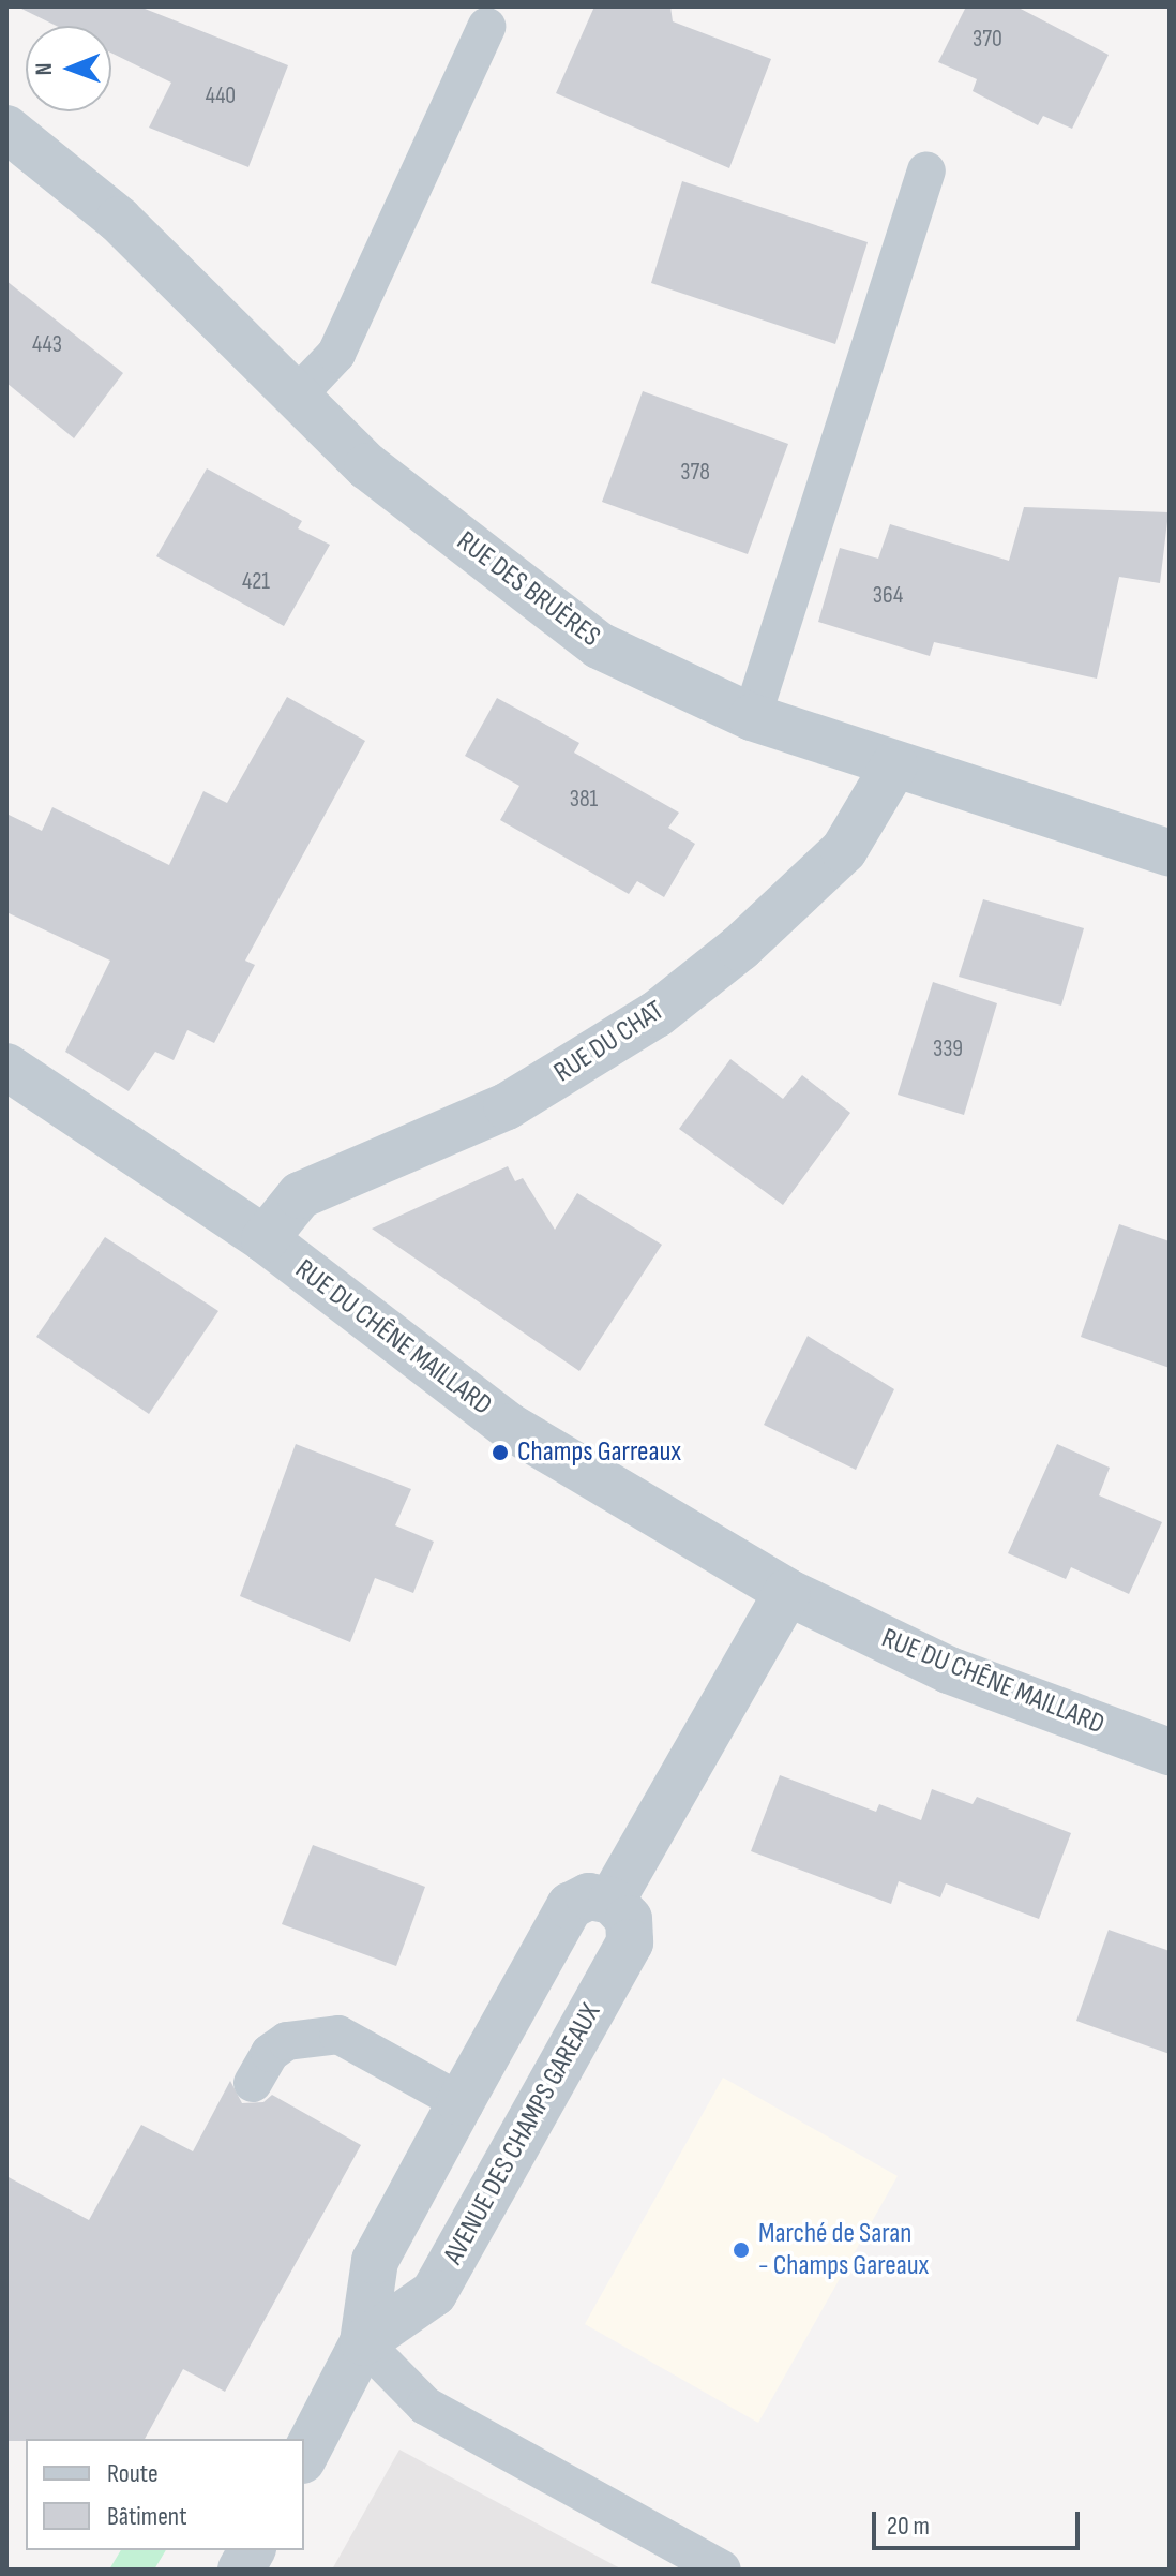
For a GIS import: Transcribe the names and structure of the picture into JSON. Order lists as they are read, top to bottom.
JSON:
{
  "streets": {
    "street": [
      "RUE DES BRUÈRES",
      "RUE DU CHAT",
      "RUE DU CHÊNE MAILLARD",
      "AVENUE DES CHAMPS GAREAUX"
    ]
  },
  "crossings": [
    ["RUE DES BRUÈRES", "RUE DU CHAT"],
    ["RUE DU CHAT", "RUE DU CHÊNE MAILLARD"]
  ],
  "places": ["Champs Garreaux", "Marché de Saran - Champs Gareaux"],
  "house_numbers": [
    "370",
    "440",
    "443",
    "378",
    "421",
    "364",
    "381",
    "339"
  ],
  "legend": ["Route", "Bâtiment"],
  "scale_bar": "20 m",
  "north": "left"
}
